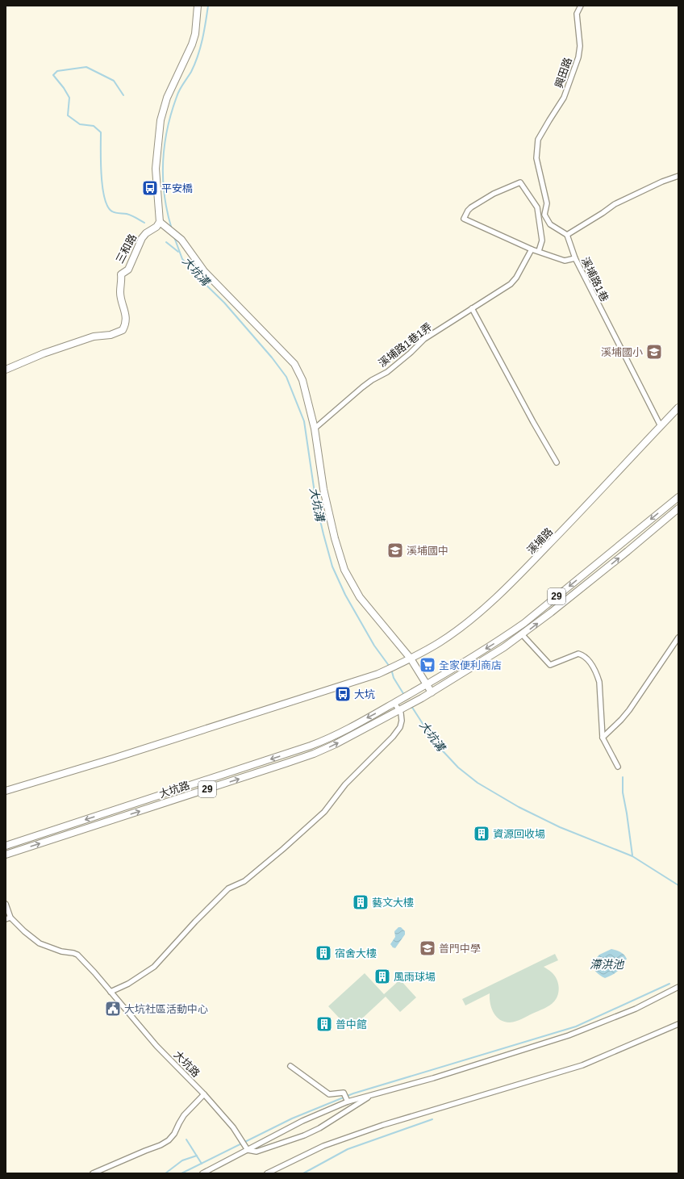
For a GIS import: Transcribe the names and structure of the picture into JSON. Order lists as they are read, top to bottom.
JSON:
{
  "streets": {
    "main road": [
      "三和路",
      "溪埔路",
      "29",
      "大坑路"
    ],
    "street": ["興田路", "溪埔路1巷", "溪埔路1巷1弄"]
  },
  "crossings": [
    ["興田路", "溪埔路1巷"],
    ["溪埔路1巷", "溪埔路"],
    ["29", "大坑路"]
  ],
  "water": ["大坑溝", "滯洪池"],
  "places": {
    "bus stop": ["平安橋", "大坑"],
    "school or university": ["溪埔國小", "溪埔國中", "普門中學"],
    "supermarket": ["全家便利商店"],
    "building": [
      "資源回收場",
      "藝文大樓",
      "宿舍大樓",
      "風雨球場",
      "普中館"
    ],
    "public building": ["大坑社區活動中心"]
  }
}
